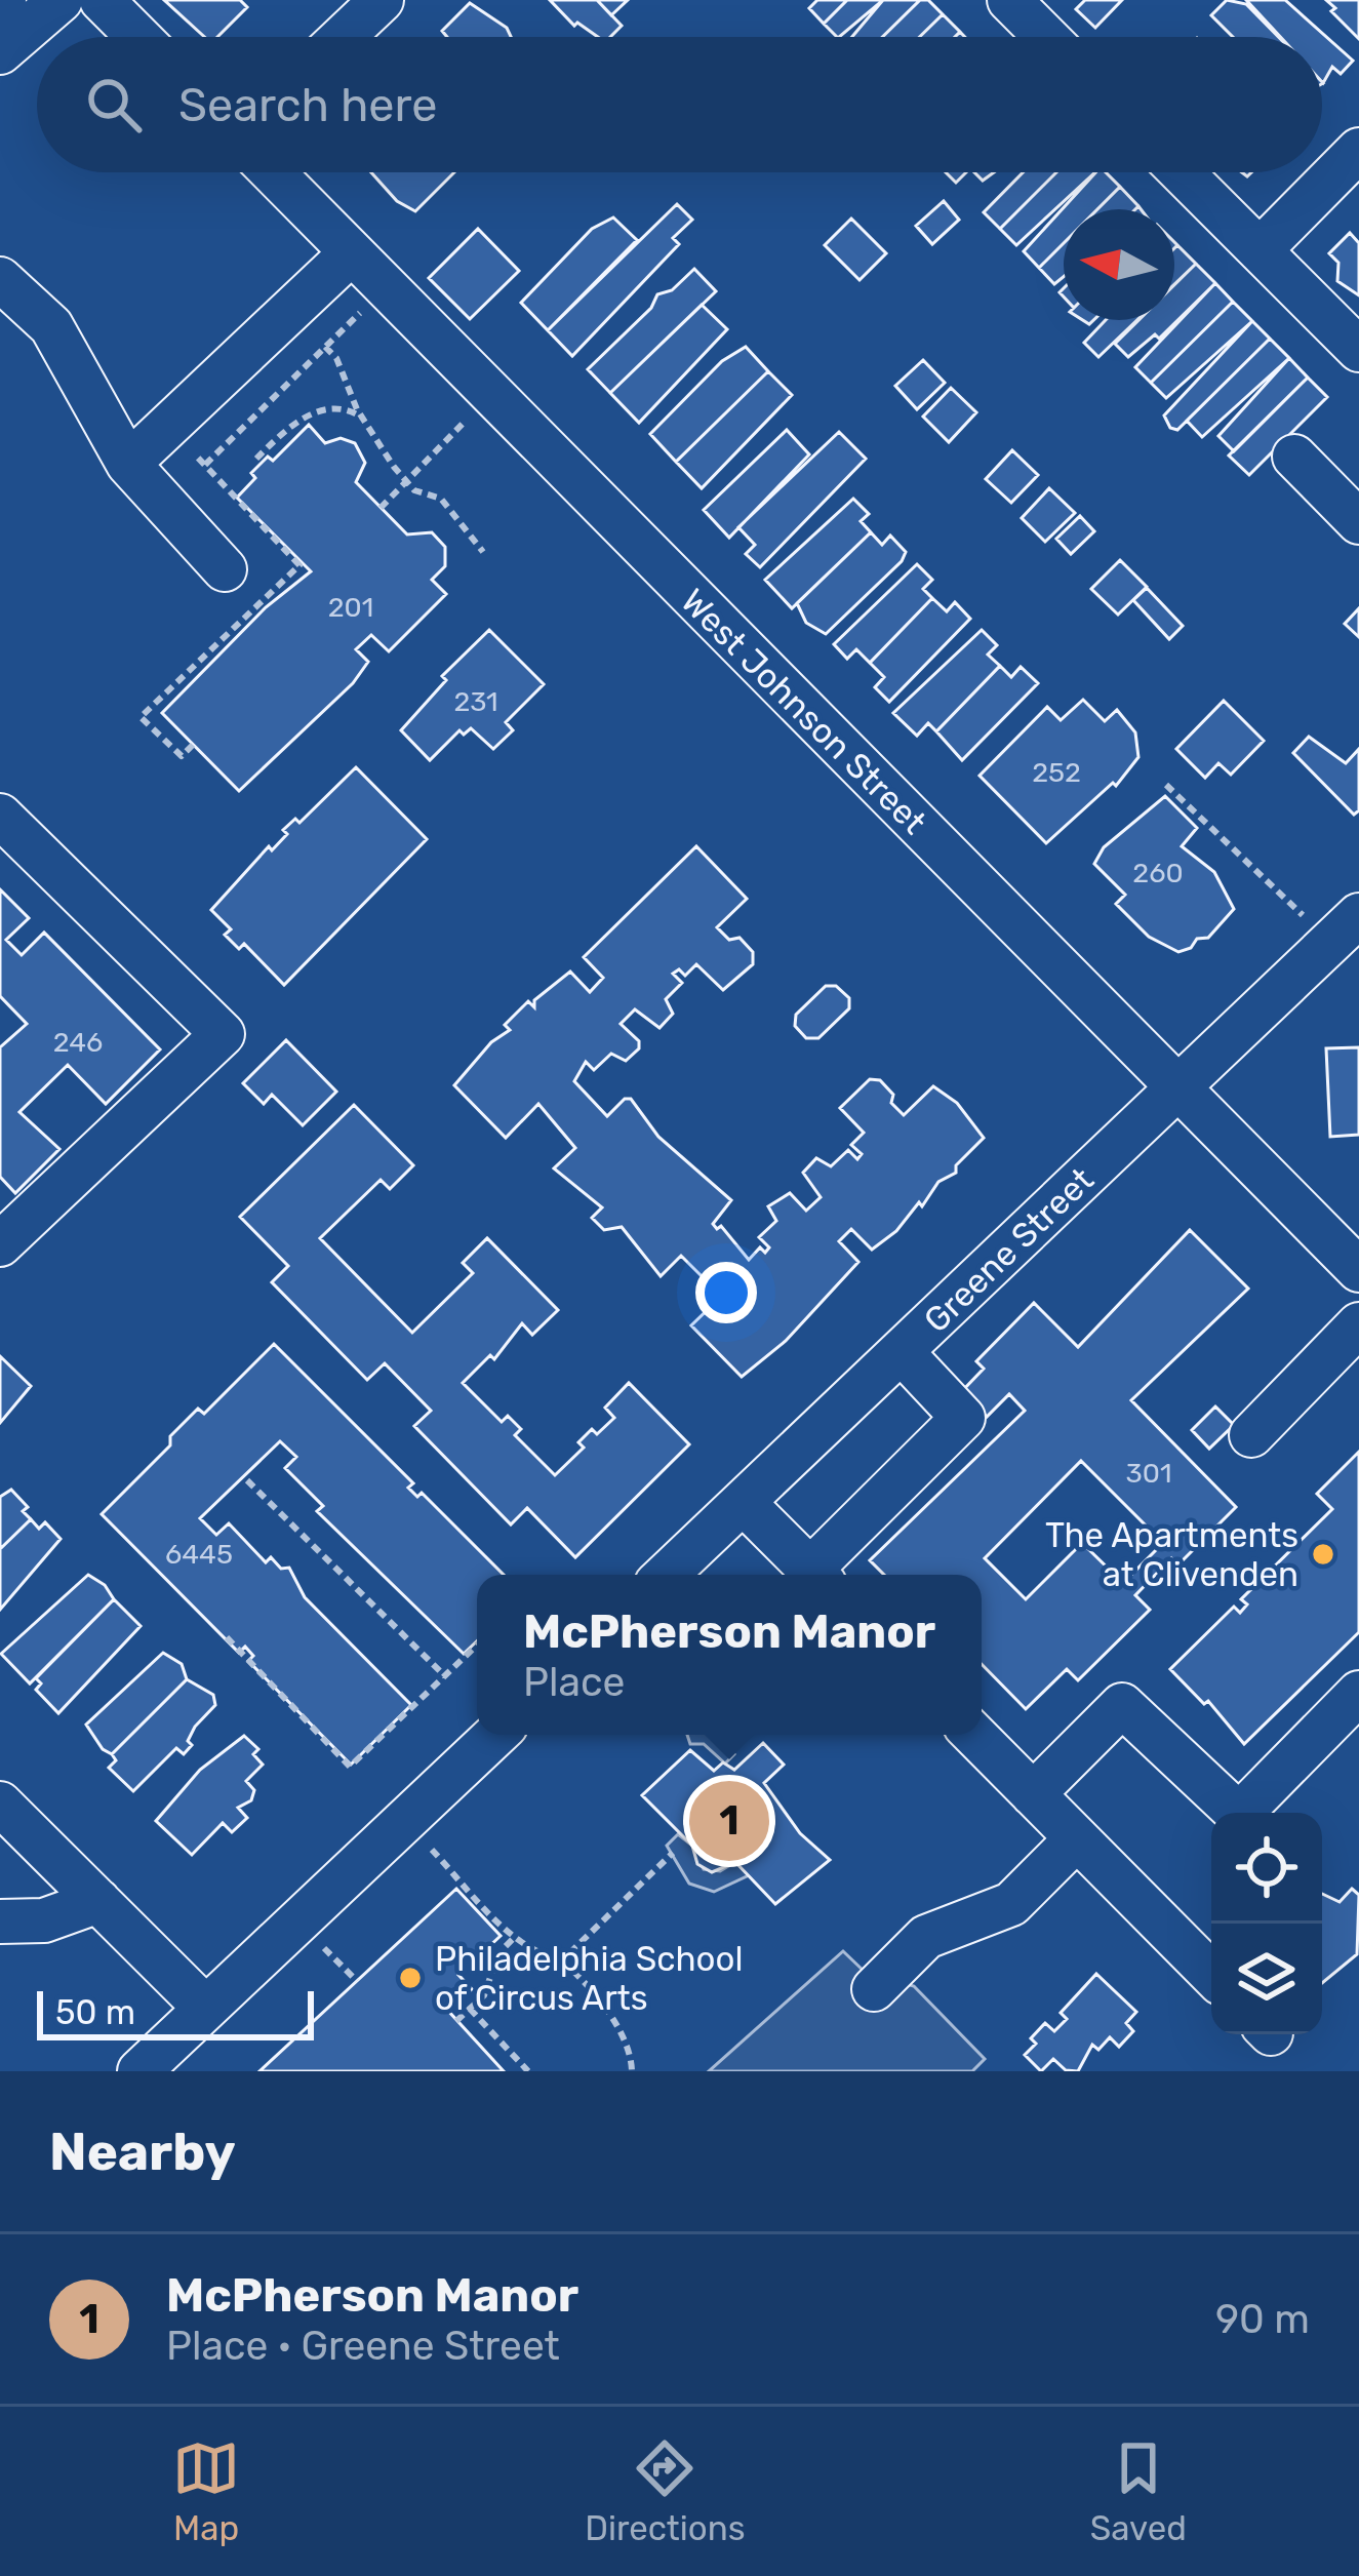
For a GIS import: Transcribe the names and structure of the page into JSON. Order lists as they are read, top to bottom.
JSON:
{
  "streets": {
    "street": ["West Johnson Street", "Greene Street"]
  },
  "crossings": [
    ["West Johnson Street", "Greene Street"]
  ],
  "places": ["The Apartments at Clivenden", "Philadelphia School of Circus Arts"],
  "house_numbers": [
    "201",
    "231",
    "252",
    "260",
    "246",
    "301",
    "6445"
  ],
  "scale_bar": "50 m",
  "north": "left",
  "page": {
    "search": "Search here",
    "popup": ["McPherson Manor", "Place"],
    "pins": "1",
    "scale": "50 m",
    "heading": "Nearby",
    "list": [
      {
        "mark": "1",
        "name": "McPherson Manor",
        "note": "Place · Greene Street",
        "value": "90 m"
      }
    ],
    "nav": ["Map", "Directions", "Saved"]
  }
}
